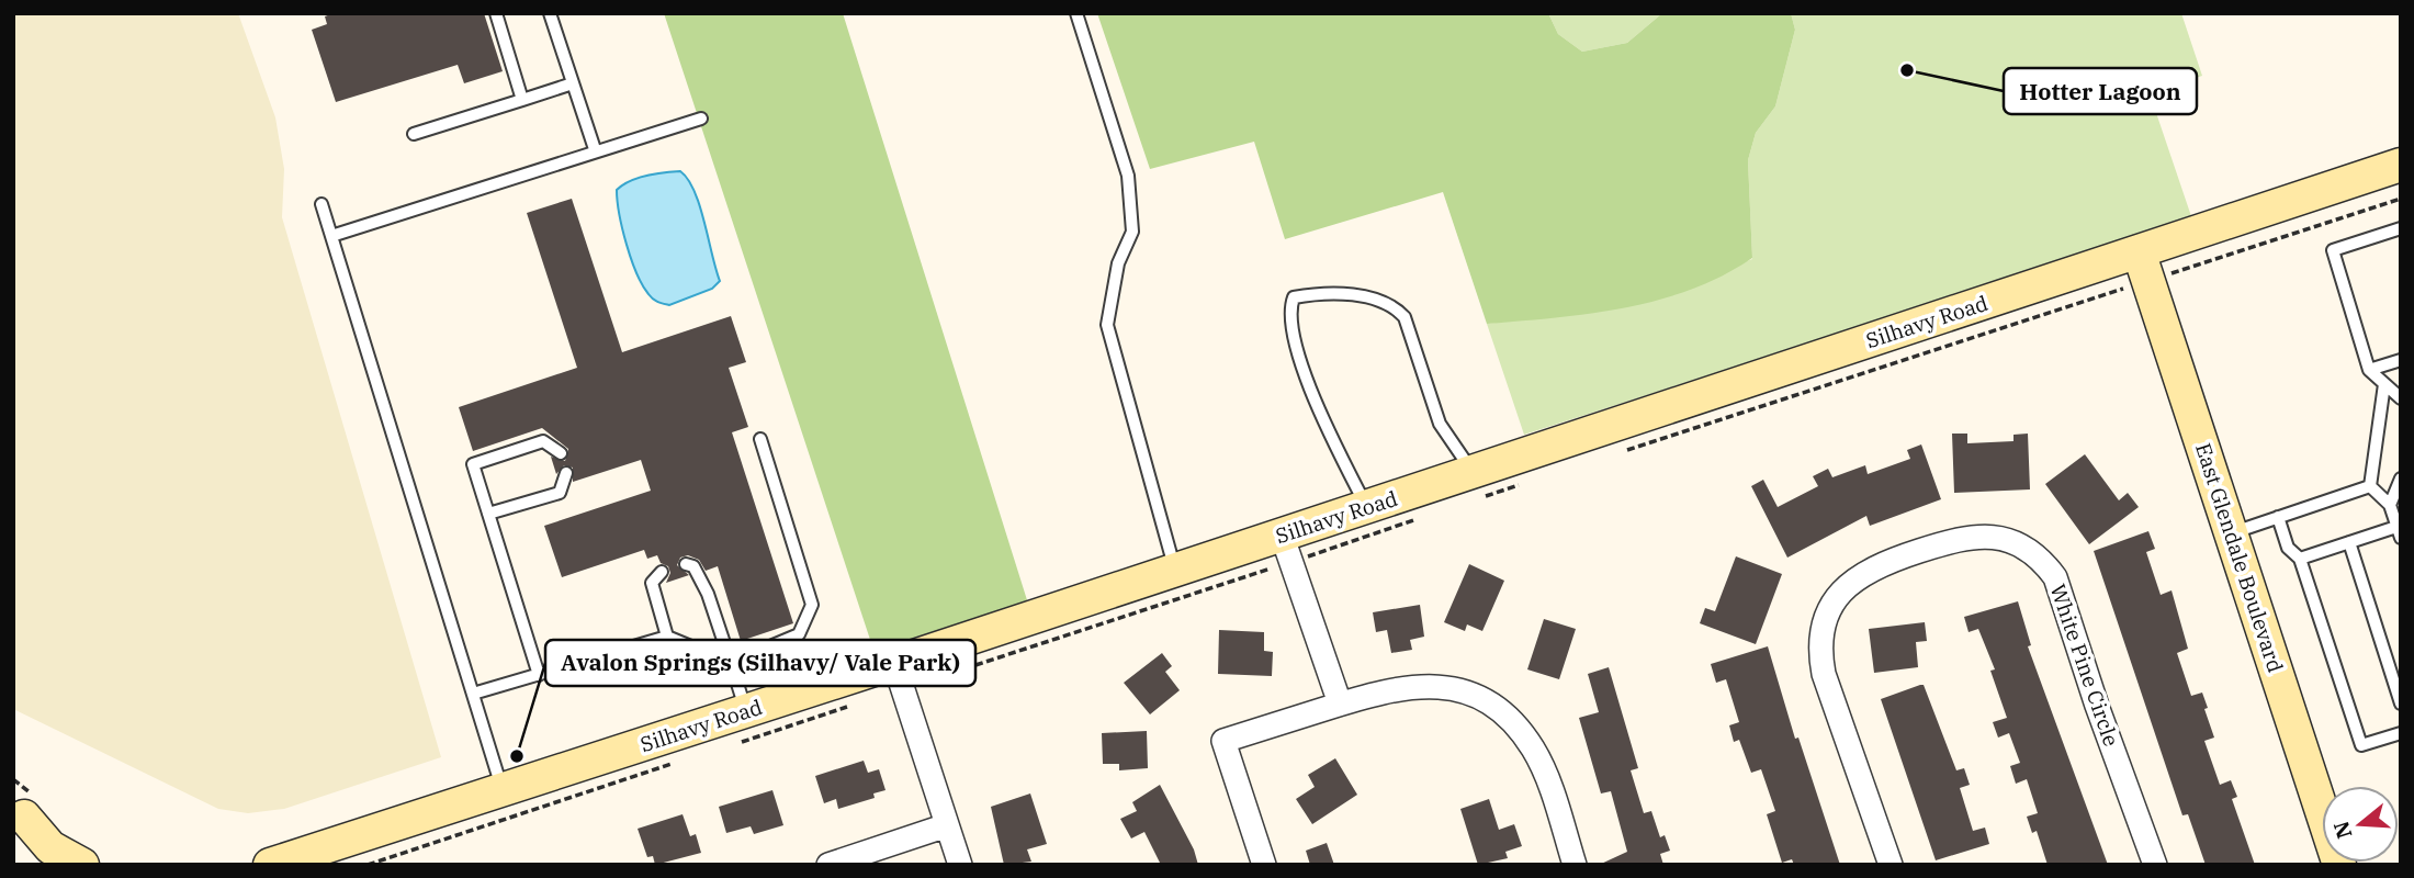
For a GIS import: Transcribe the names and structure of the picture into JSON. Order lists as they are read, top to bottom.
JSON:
{
  "streets": {
    "street": ["Silhavy Road", "East Glendale Boulevard", "White Pine Circle"]
  },
  "crossings": [
    ["Silhavy Road", "East Glendale Boulevard"]
  ],
  "places": ["Hotter Lagoon", "Avalon Springs (Silhavy/ Vale Park)"],
  "north": "left"
}
